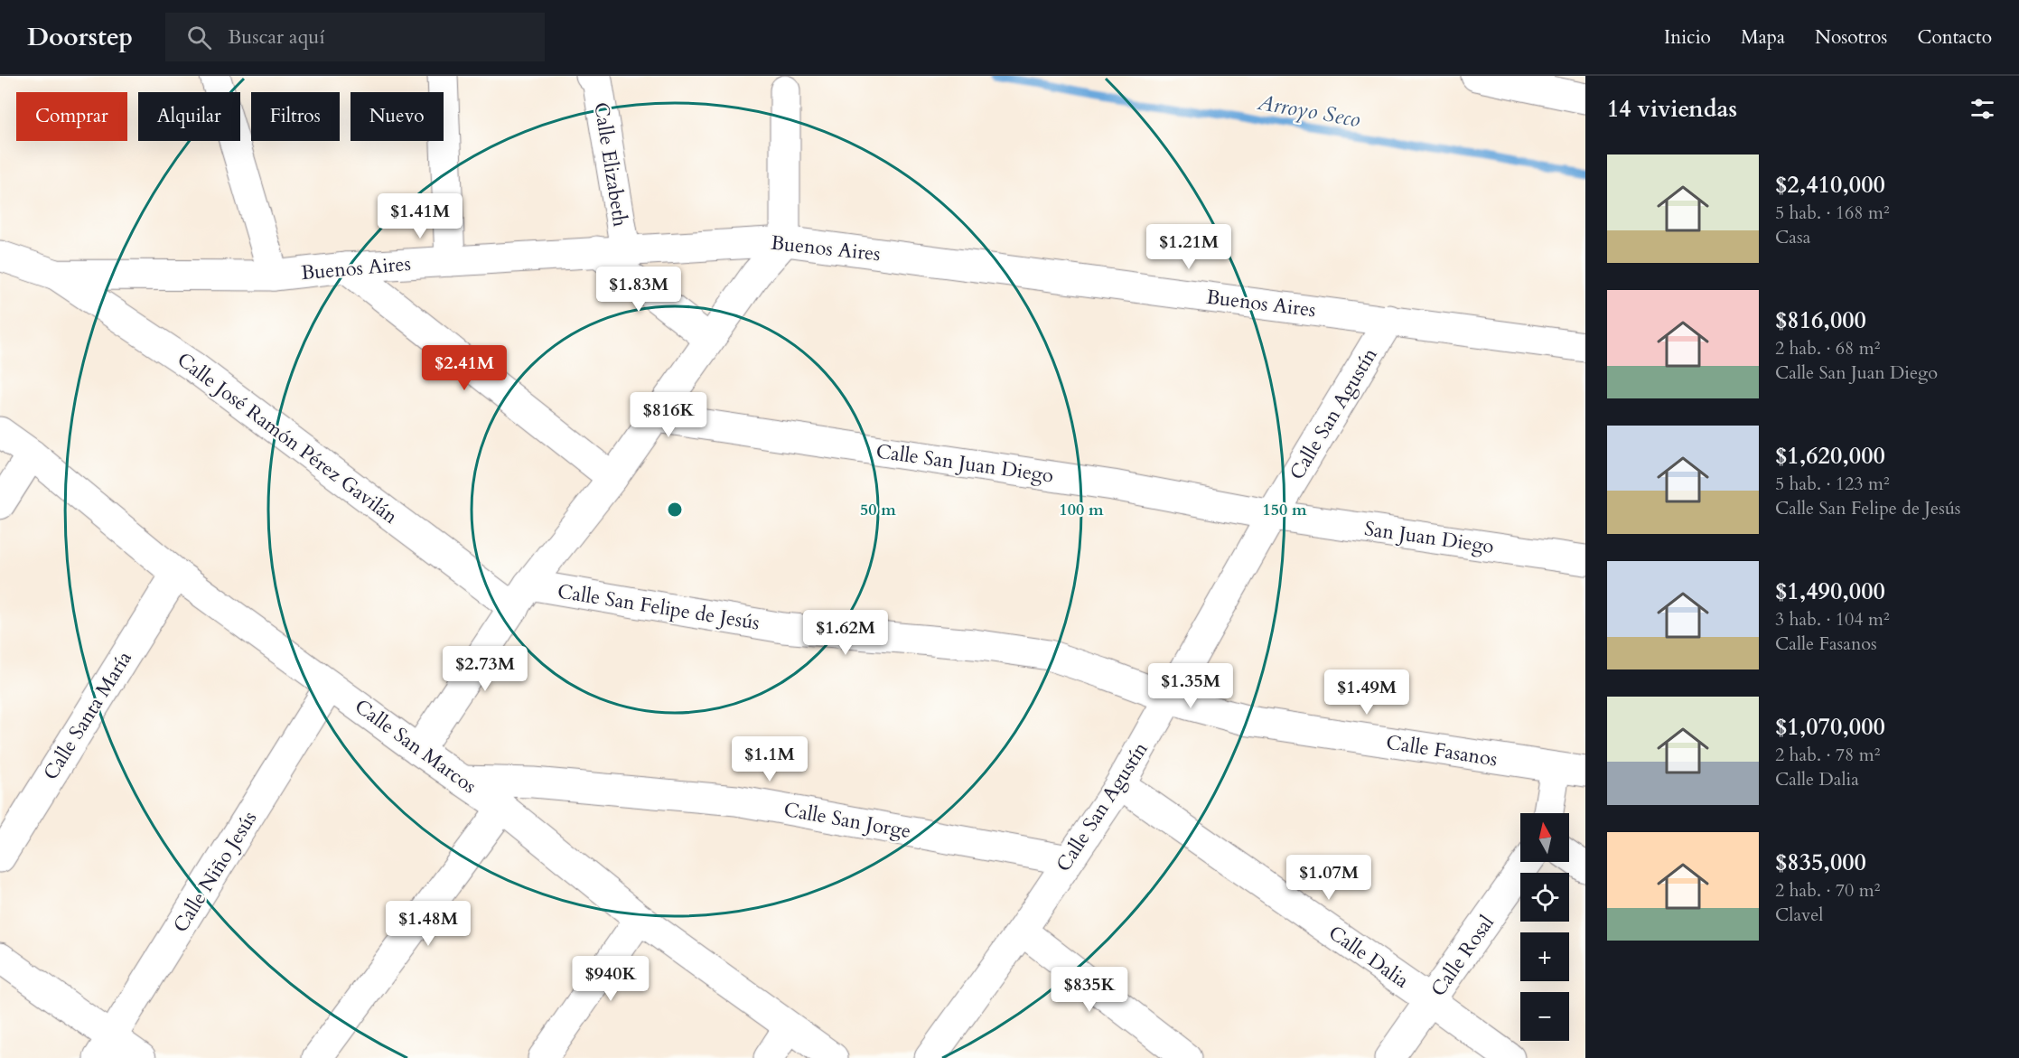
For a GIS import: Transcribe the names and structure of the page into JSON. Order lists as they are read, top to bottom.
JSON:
{
  "streets": {
    "street": [
      "Calle Elizabeth",
      "Buenos Aires",
      "Calle San Agustín",
      "Calle José Ramón Pérez Gavilán",
      "Calle San Juan Diego",
      "San Juan Diego",
      "Calle San Felipe de Jesús",
      "Calle Santa María",
      "Calle San Marcos",
      "Calle Fasanos",
      "Calle San Jorge",
      "Calle Niño Jesús",
      "Calle Rosal",
      "Calle Dalia"
    ]
  },
  "crossings": [
    ["Calle Elizabeth", "Buenos Aires"],
    ["Buenos Aires", "Calle San Agustín"],
    ["Buenos Aires", "Calle José Ramón Pérez Gavilán"],
    ["Calle San Agustín", "Calle San Juan Diego"],
    ["Calle San Agustín", "San Juan Diego"],
    ["Calle San Agustín", "Calle San Felipe de Jesús"],
    ["Calle San Agustín", "Calle Fasanos"],
    ["Calle San Agustín", "Calle San Jorge"],
    ["Calle San Agustín", "Calle Dalia"],
    ["Calle José Ramón Pérez Gavilán", "Calle San Felipe de Jesús"],
    ["Calle San Juan Diego", "San Juan Diego"],
    ["Calle San Felipe de Jesús", "Calle Fasanos"],
    ["Calle Santa María", "Calle San Marcos"],
    ["Calle San Marcos", "Calle San Jorge"],
    ["Calle San Marcos", "Calle Niño Jesús"],
    ["Calle Rosal", "Calle Dalia"]
  ],
  "water": ["Arroyo Seco"],
  "north": "top",
  "page": {
    "header": "Doorstep",
    "search": "Buscar aquí",
    "nav": [
      "Inicio",
      "Mapa",
      "Nosotros",
      "Contacto"
    ],
    "heading": "14 viviendas",
    "chip": [
      "Comprar",
      "Alquilar",
      "Filtros",
      "Nuevo"
    ],
    "list": [
      {
        "name": "$2,410,000",
        "note": "5 hab. · 168 m² · Casa"
      },
      {
        "name": "$816,000",
        "note": "2 hab. · 68 m² · Calle San Juan Diego"
      },
      {
        "name": "$1,620,000",
        "note": "5 hab. · 123 m² · Calle San Felipe de Jesús"
      },
      {
        "name": "$1,490,000",
        "note": "3 hab. · 104 m² · Calle Fasanos"
      },
      {
        "name": "$1,070,000",
        "note": "2 hab. · 78 m² · Calle Dalia"
      },
      {
        "name": "$835,000",
        "note": "2 hab. · 70 m² · Clavel"
      }
    ],
    "price": [
      "$1.41M",
      "$1.21M",
      "$1.83M",
      "$2.41M",
      "$816K",
      "$1.62M",
      "$2.73M",
      "$1.35M",
      "$1.49M",
      "$1.1M",
      "$1.07M",
      "$1.48M",
      "$940K",
      "$835K"
    ],
    "map_buttons": ["+", "−"]
  },
  "rings": ["50 m", "100 m", "150 m"]
}
